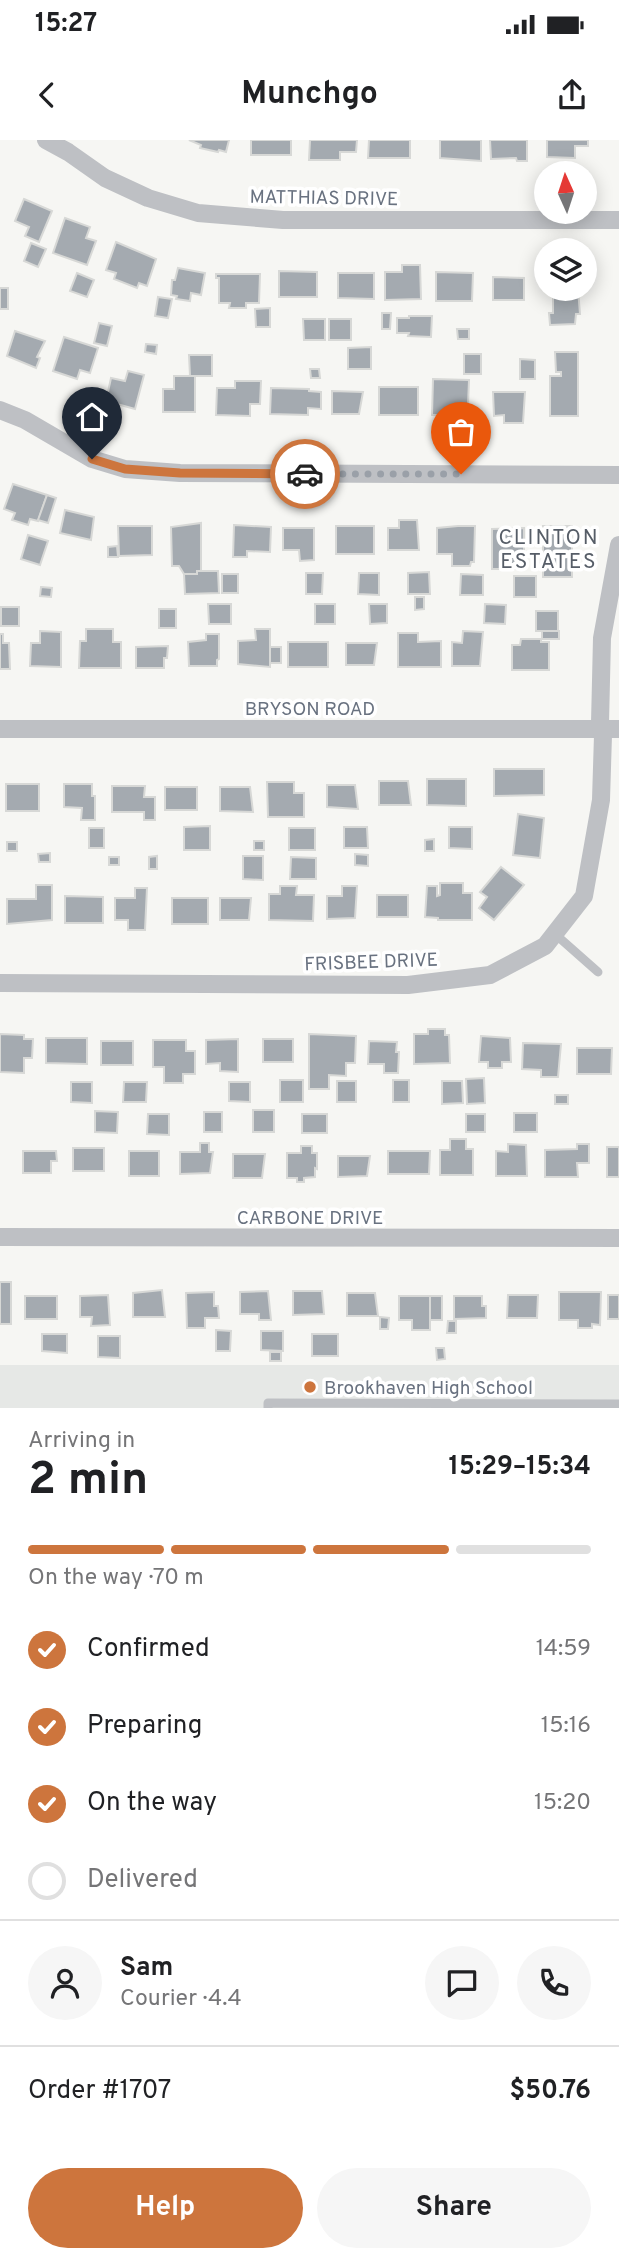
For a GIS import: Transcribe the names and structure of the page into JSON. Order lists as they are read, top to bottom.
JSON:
{
  "streets": {
    "street": [
      "MATTHIAS DRIVE",
      "BRYSON ROAD",
      "FRISBEE DRIVE",
      "CARBONE DRIVE"
    ]
  },
  "crossings": [
    ["BRYSON ROAD", "FRISBEE DRIVE"]
  ],
  "districts": ["CLINTON ESTATES"],
  "places": ["Brookhaven High School"],
  "north": "top",
  "page": {
    "status": "15:27",
    "header": "Munchgo",
    "heading": ["2 min", "Arriving in", "15:29–15:34"],
    "panel": [
      "Sam",
      "Courier · 4.4",
      "Order #1707",
      "$50.76"
    ],
    "bar": "On the way · 70 m",
    "list": [
      ["Confirmed", "14:59"],
      ["Preparing", "15:16"],
      ["On the way", "15:20"],
      "Delivered"
    ],
    "buttons": ["Help", "Share"]
  }
}
